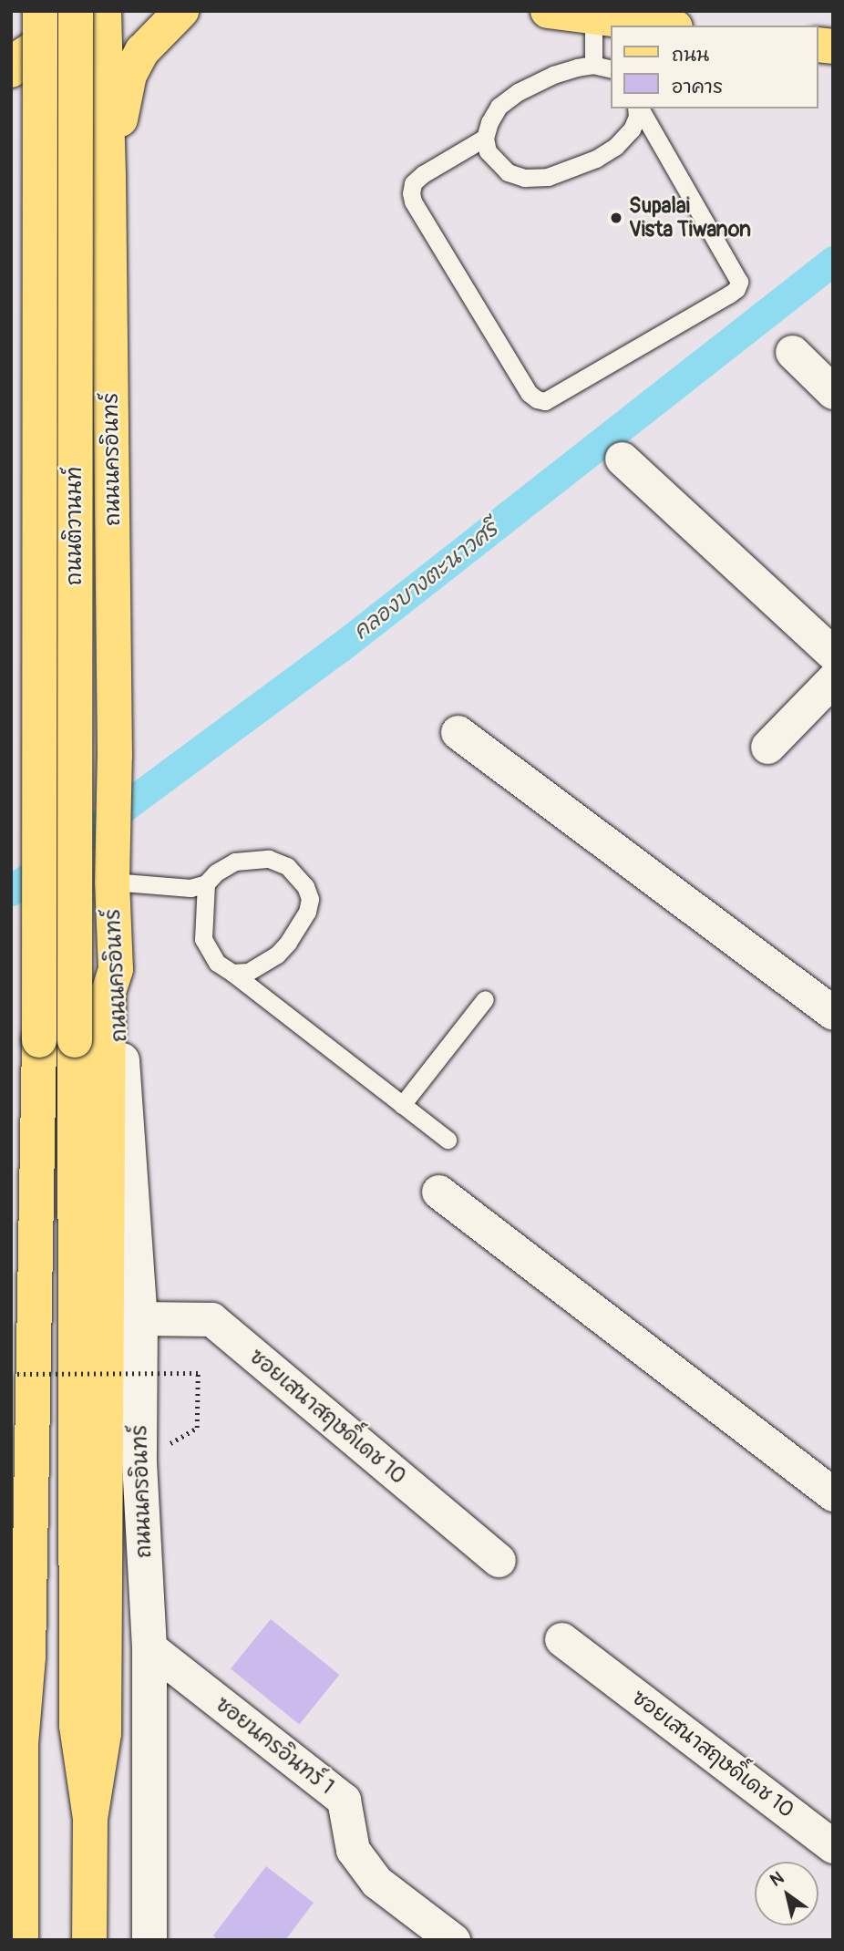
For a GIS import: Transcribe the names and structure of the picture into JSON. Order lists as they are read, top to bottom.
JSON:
{
  "streets": {
    "main road": ["ถนนนครอินทร์", "ถนนติวานนท์"],
    "street": ["ซอยเสนาสฤษดิ์เดช 10", "ซอยนครอินทร์ 1"]
  },
  "crossings": [
    ["ถนนนครอินทร์", "ซอยเสนาสฤษดิ์เดช 10"],
    ["ถนนนครอินทร์", "ซอยนครอินทร์ 1"]
  ],
  "water": ["คลองบางตะนาวศรี"],
  "places": ["Supalai Vista Tiwanon"],
  "legend": ["ถนน", "อาคาร"],
  "north": "top left"
}
